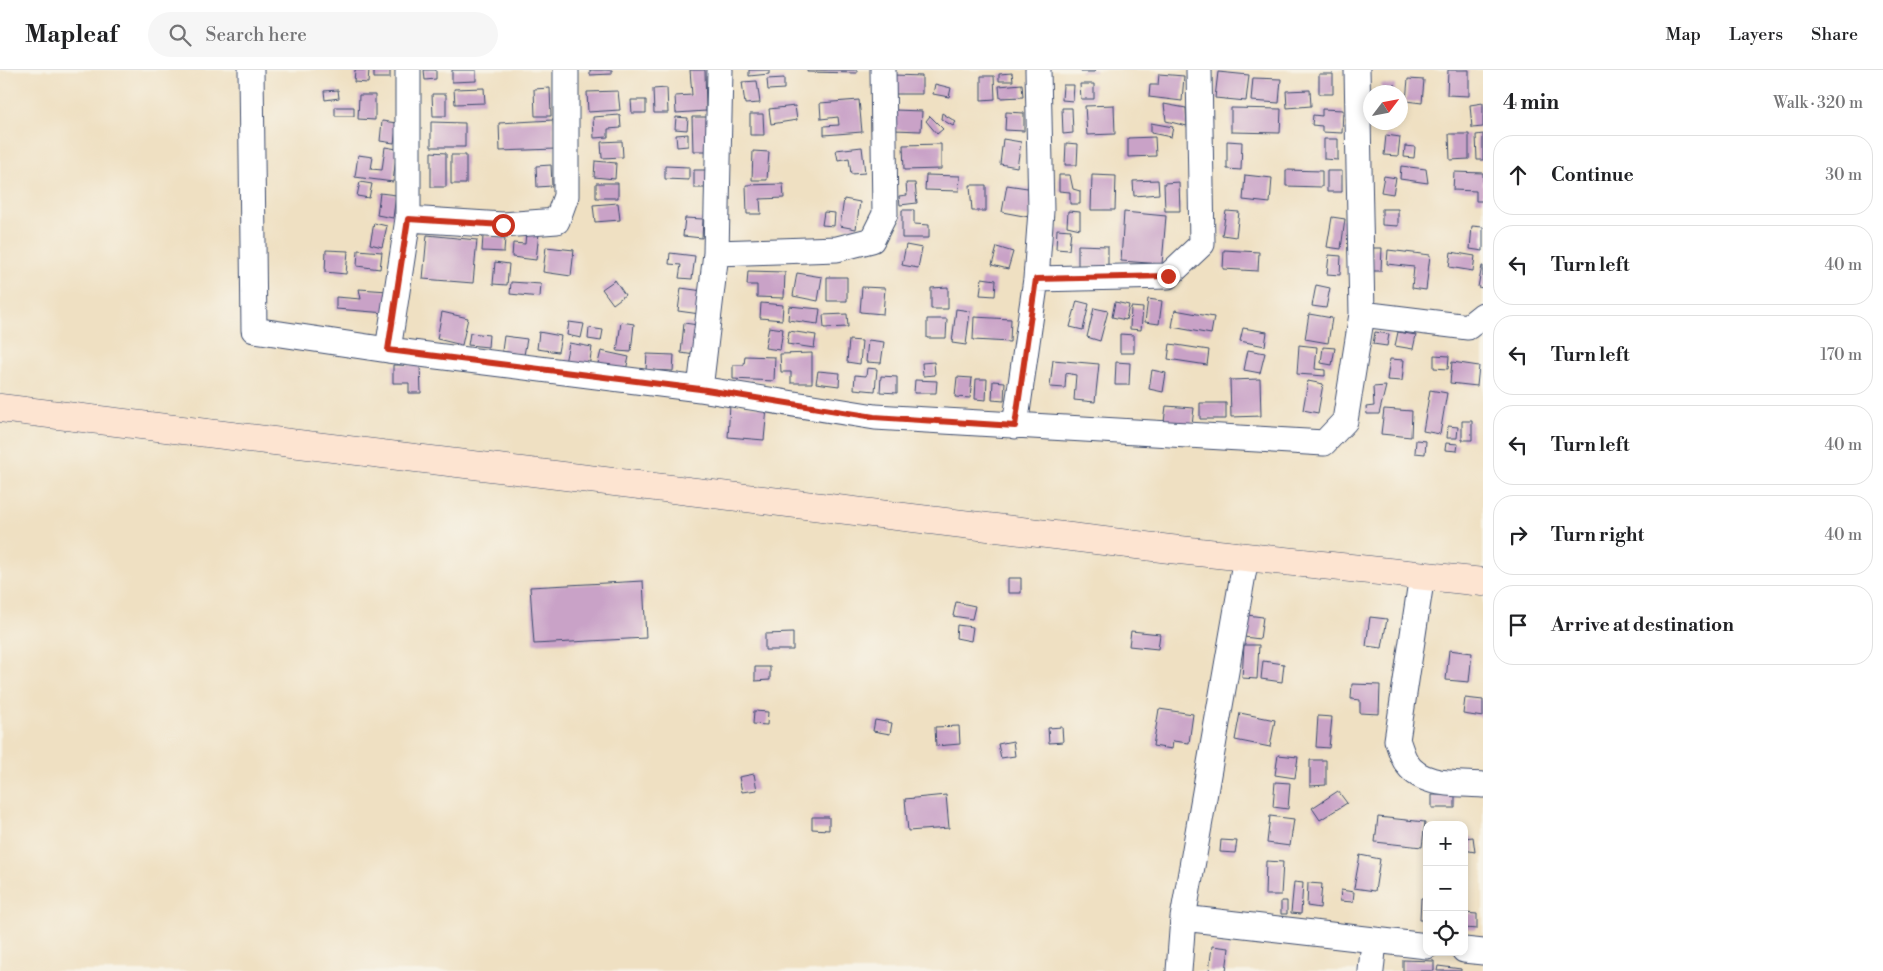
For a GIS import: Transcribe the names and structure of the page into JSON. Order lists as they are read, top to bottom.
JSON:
{
  "north": "top right",
  "page": {
    "header": "Mapleaf",
    "search": "Search here",
    "nav": ["Map", "Layers", "Share"],
    "heading": ["4 min", "Walk · 320 m"],
    "list": [
      ["Continue", "30 m"],
      ["Turn left", "40 m"],
      ["Turn left", "170 m"],
      ["Turn left", "40 m"],
      ["Turn right", "40 m"],
      "Arrive at destination"
    ],
    "map_buttons": ["+", "−"]
  }
}
